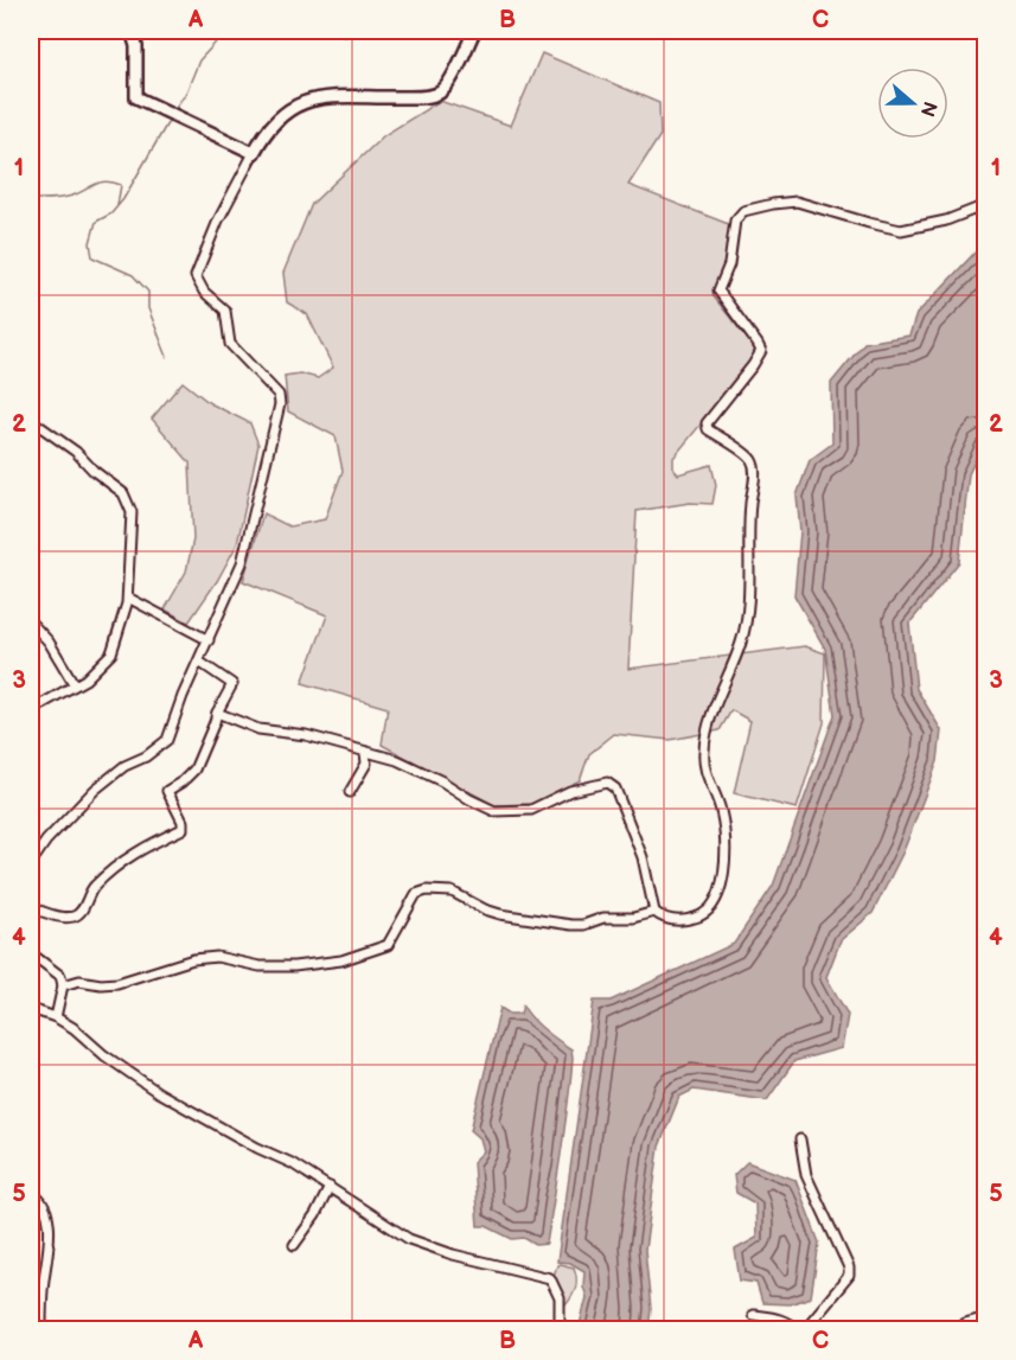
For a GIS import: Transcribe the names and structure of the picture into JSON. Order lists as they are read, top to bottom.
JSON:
{
  "north": "right",
  "grid": {
    "columns": ["A", "B", "C"],
    "rows": [
      "1",
      "2",
      "3",
      "4",
      "5"
    ]
  }
}
